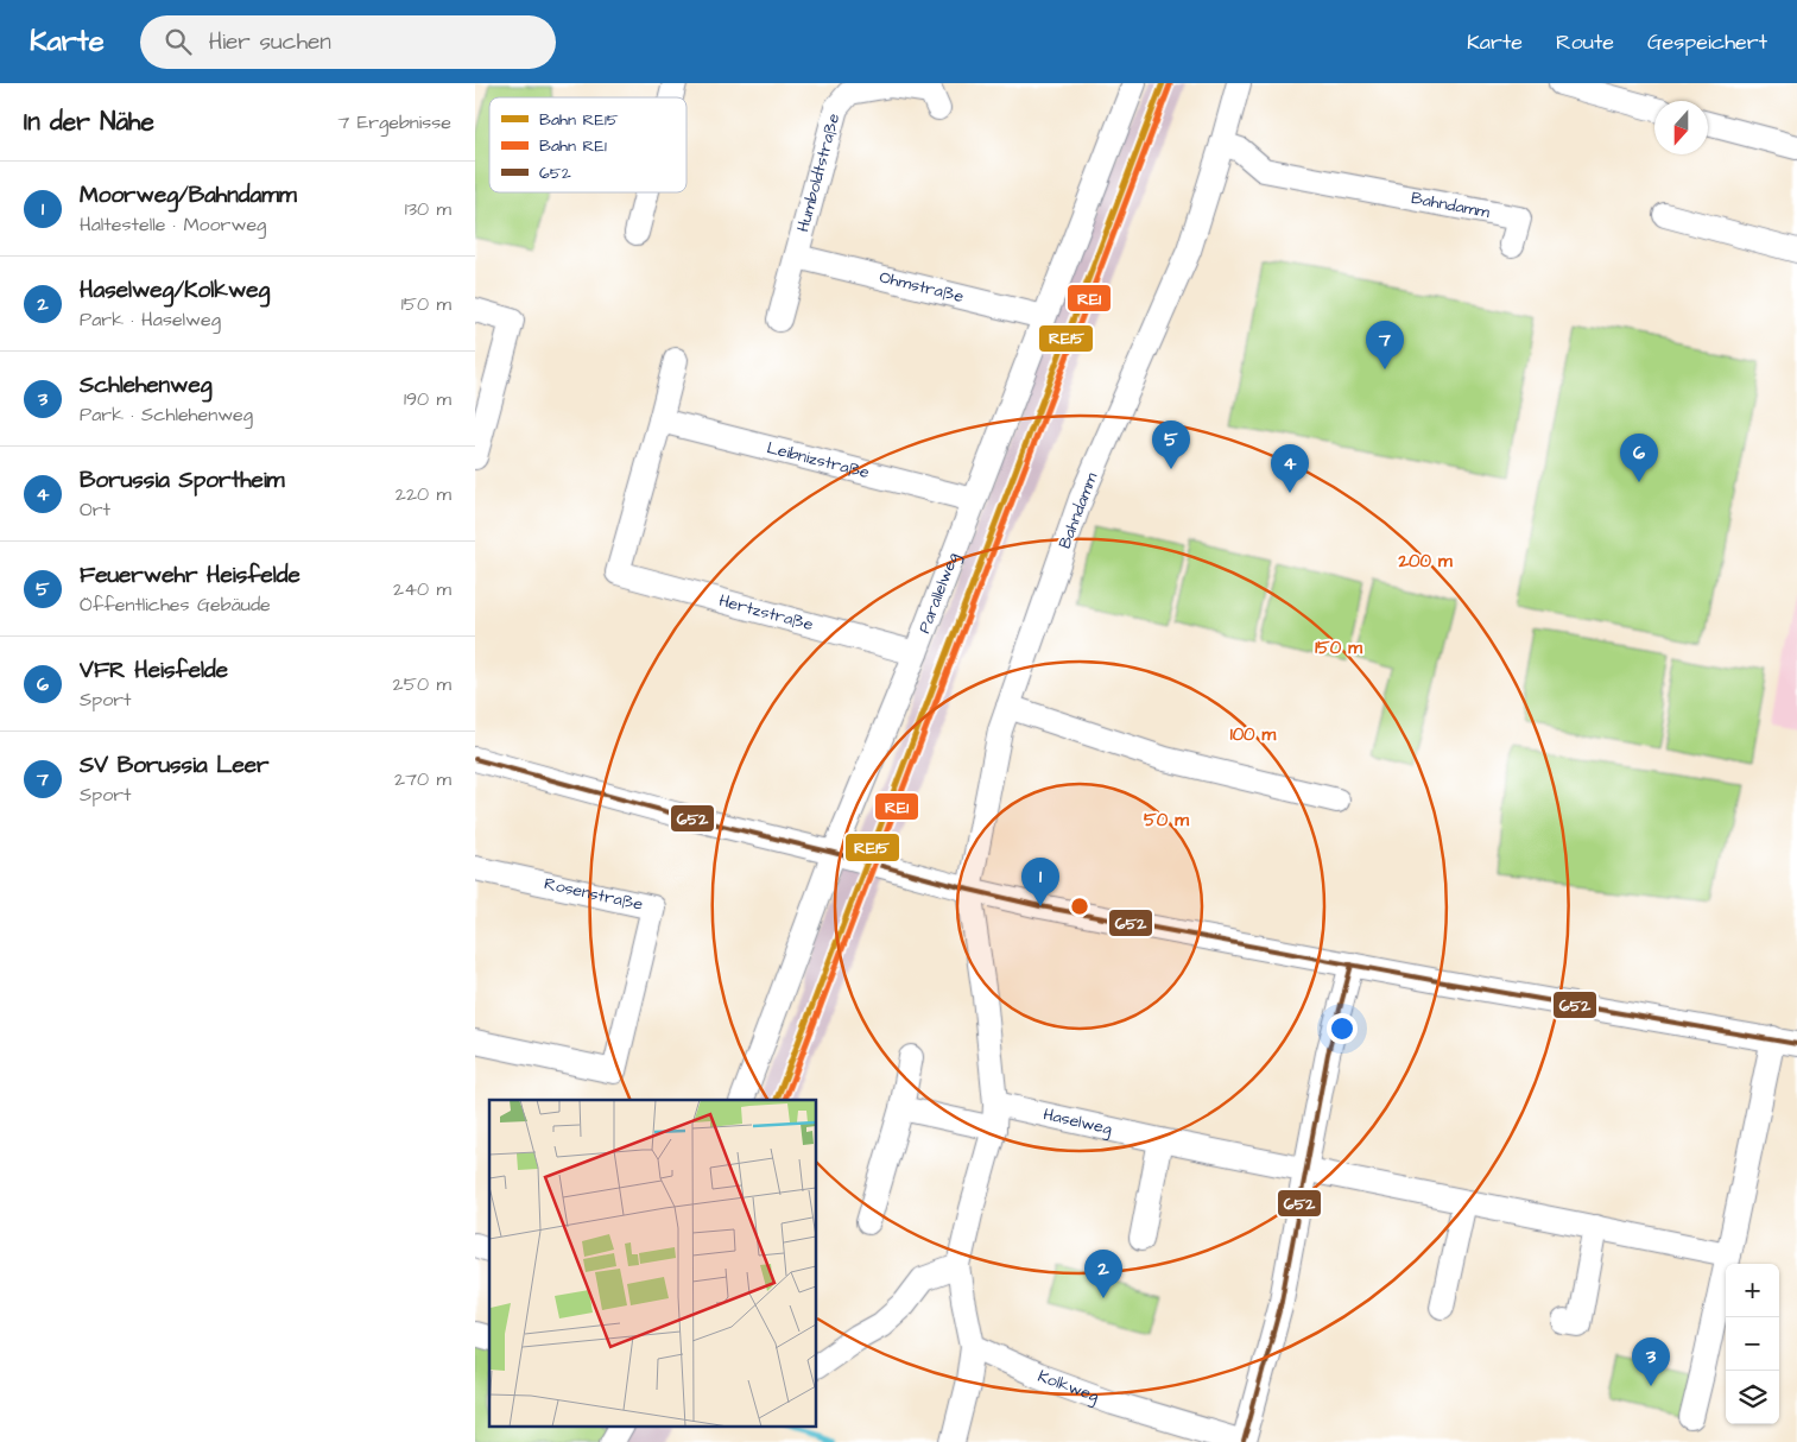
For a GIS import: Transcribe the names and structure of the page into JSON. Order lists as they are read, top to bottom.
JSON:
{
  "streets": {
    "street": [
      "Humboldtstraße",
      "Bahndamm",
      "Ohmstraße",
      "Leibnizstraße",
      "Parallelweg",
      "Hertzstraße",
      "Rosenstraße",
      "Haselweg",
      "Kolkweg"
    ]
  },
  "crossings": [
    ["Humboldtstraße", "Ohmstraße"],
    ["Ohmstraße", "Parallelweg"],
    ["Leibnizstraße", "Parallelweg"],
    ["Leibnizstraße", "Hertzstraße"],
    ["Parallelweg", "Hertzstraße"]
  ],
  "lines": ["rail line RE15", "rail line RE1", "transit line 652"],
  "legend": ["Bahn RE15", "Bahn RE1", "652"],
  "north": "bottom",
  "page": {
    "header": "Karte",
    "search": "Hier suchen",
    "nav": ["Karte", "Route", "Gespeichert"],
    "heading": ["In der Nähe", "7 Ergebnisse"],
    "list": [
      {
        "mark": "1",
        "name": "Moorweg/Bahndamm",
        "note": "Haltestelle · Moorweg",
        "value": "130 m"
      },
      {
        "mark": "2",
        "name": "Haselweg/Kolkweg",
        "note": "Park · Haselweg",
        "value": "150 m"
      },
      {
        "mark": "3",
        "name": "Schlehenweg",
        "note": "Park · Schlehenweg",
        "value": "190 m"
      },
      {
        "mark": "4",
        "name": "Borussia Sportheim",
        "note": "Ort",
        "value": "220 m"
      },
      {
        "mark": "5",
        "name": "Feuerwehr Heisfelde",
        "note": "Öffentliches Gebäude",
        "value": "240 m"
      },
      {
        "mark": "6",
        "name": "VFR Heisfelde",
        "note": "Sport",
        "value": "250 m"
      },
      {
        "mark": "7",
        "name": "SV Borussia Leer",
        "note": "Sport",
        "value": "270 m"
      }
    ],
    "pins": [
      "7",
      "5",
      "6",
      "4",
      "1",
      "2",
      "3"
    ],
    "map_buttons": ["+", "−"]
  },
  "rings": [
    "200 m",
    "150 m",
    "100 m",
    "50 m"
  ]
}
